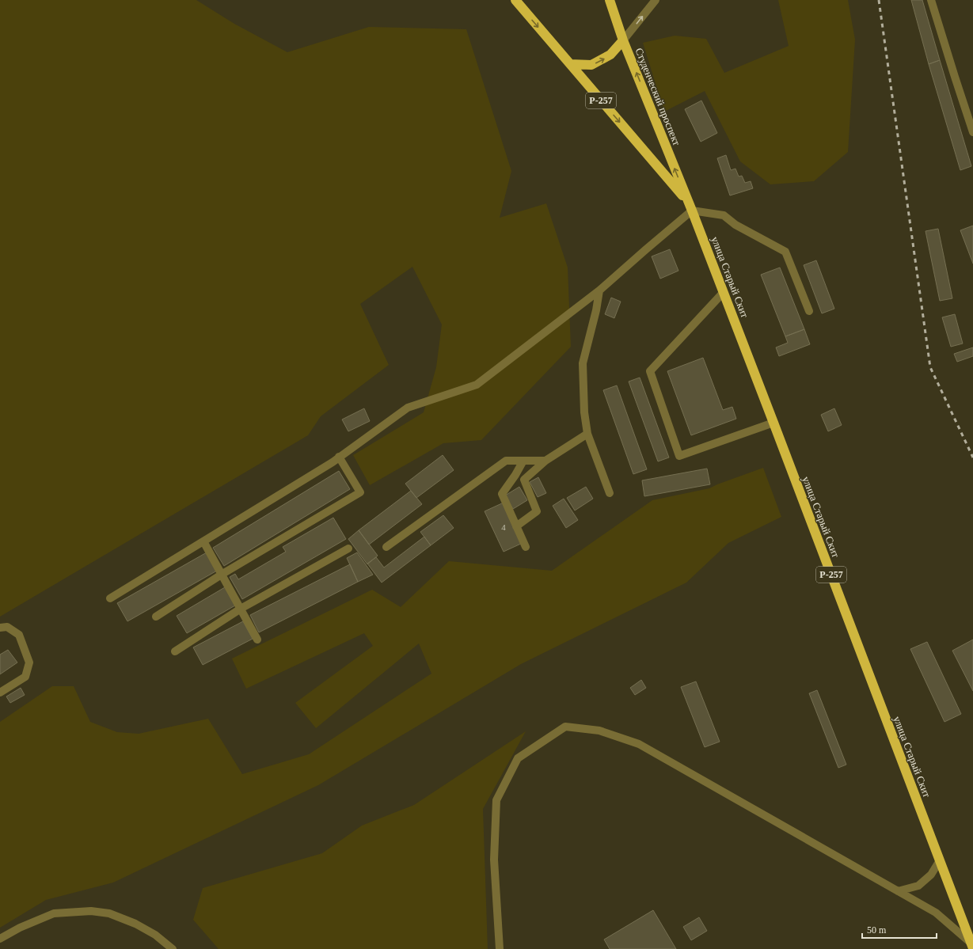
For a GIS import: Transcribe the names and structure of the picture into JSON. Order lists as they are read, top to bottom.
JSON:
{
  "streets": {
    "highway": ["Студенческий проспект", "Р-257", "улица Старый Скит"]
  },
  "crossings": [
    ["Студенческий проспект", "Р-257"],
    ["Студенческий проспект", "улица Старый Скит"],
    ["Р-257", "улица Старый Скит"]
  ],
  "house_numbers": ["4"],
  "scale_bar": "50 m"
}
